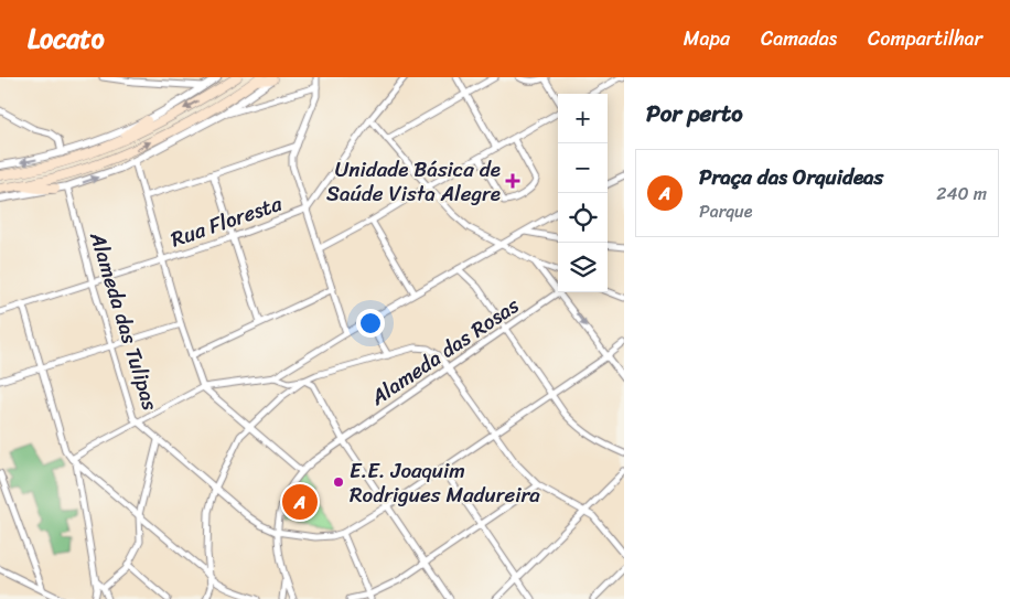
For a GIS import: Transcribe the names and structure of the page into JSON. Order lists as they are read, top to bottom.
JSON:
{
  "streets": {
    "street": ["Rua Floresta", "Alameda das Tulipas", "Alameda das Rosas"]
  },
  "crossings": [
    ["Rua Floresta", "Alameda das Tulipas"]
  ],
  "places": {
    "health": ["Unidade Básica de Saúde Vista Alegre"],
    "other": ["E.E. Joaquim Rodrigues Madureira"]
  },
  "page": {
    "header": "Locato",
    "nav": ["Mapa", "Camadas", "Compartilhar"],
    "heading": "Por perto",
    "map_buttons": ["+", "−"],
    "list": [
      {
        "mark": "A",
        "name": "Praça das Orquideas",
        "note": "Parque",
        "value": "240 m"
      }
    ],
    "pins": "A"
  }
}
